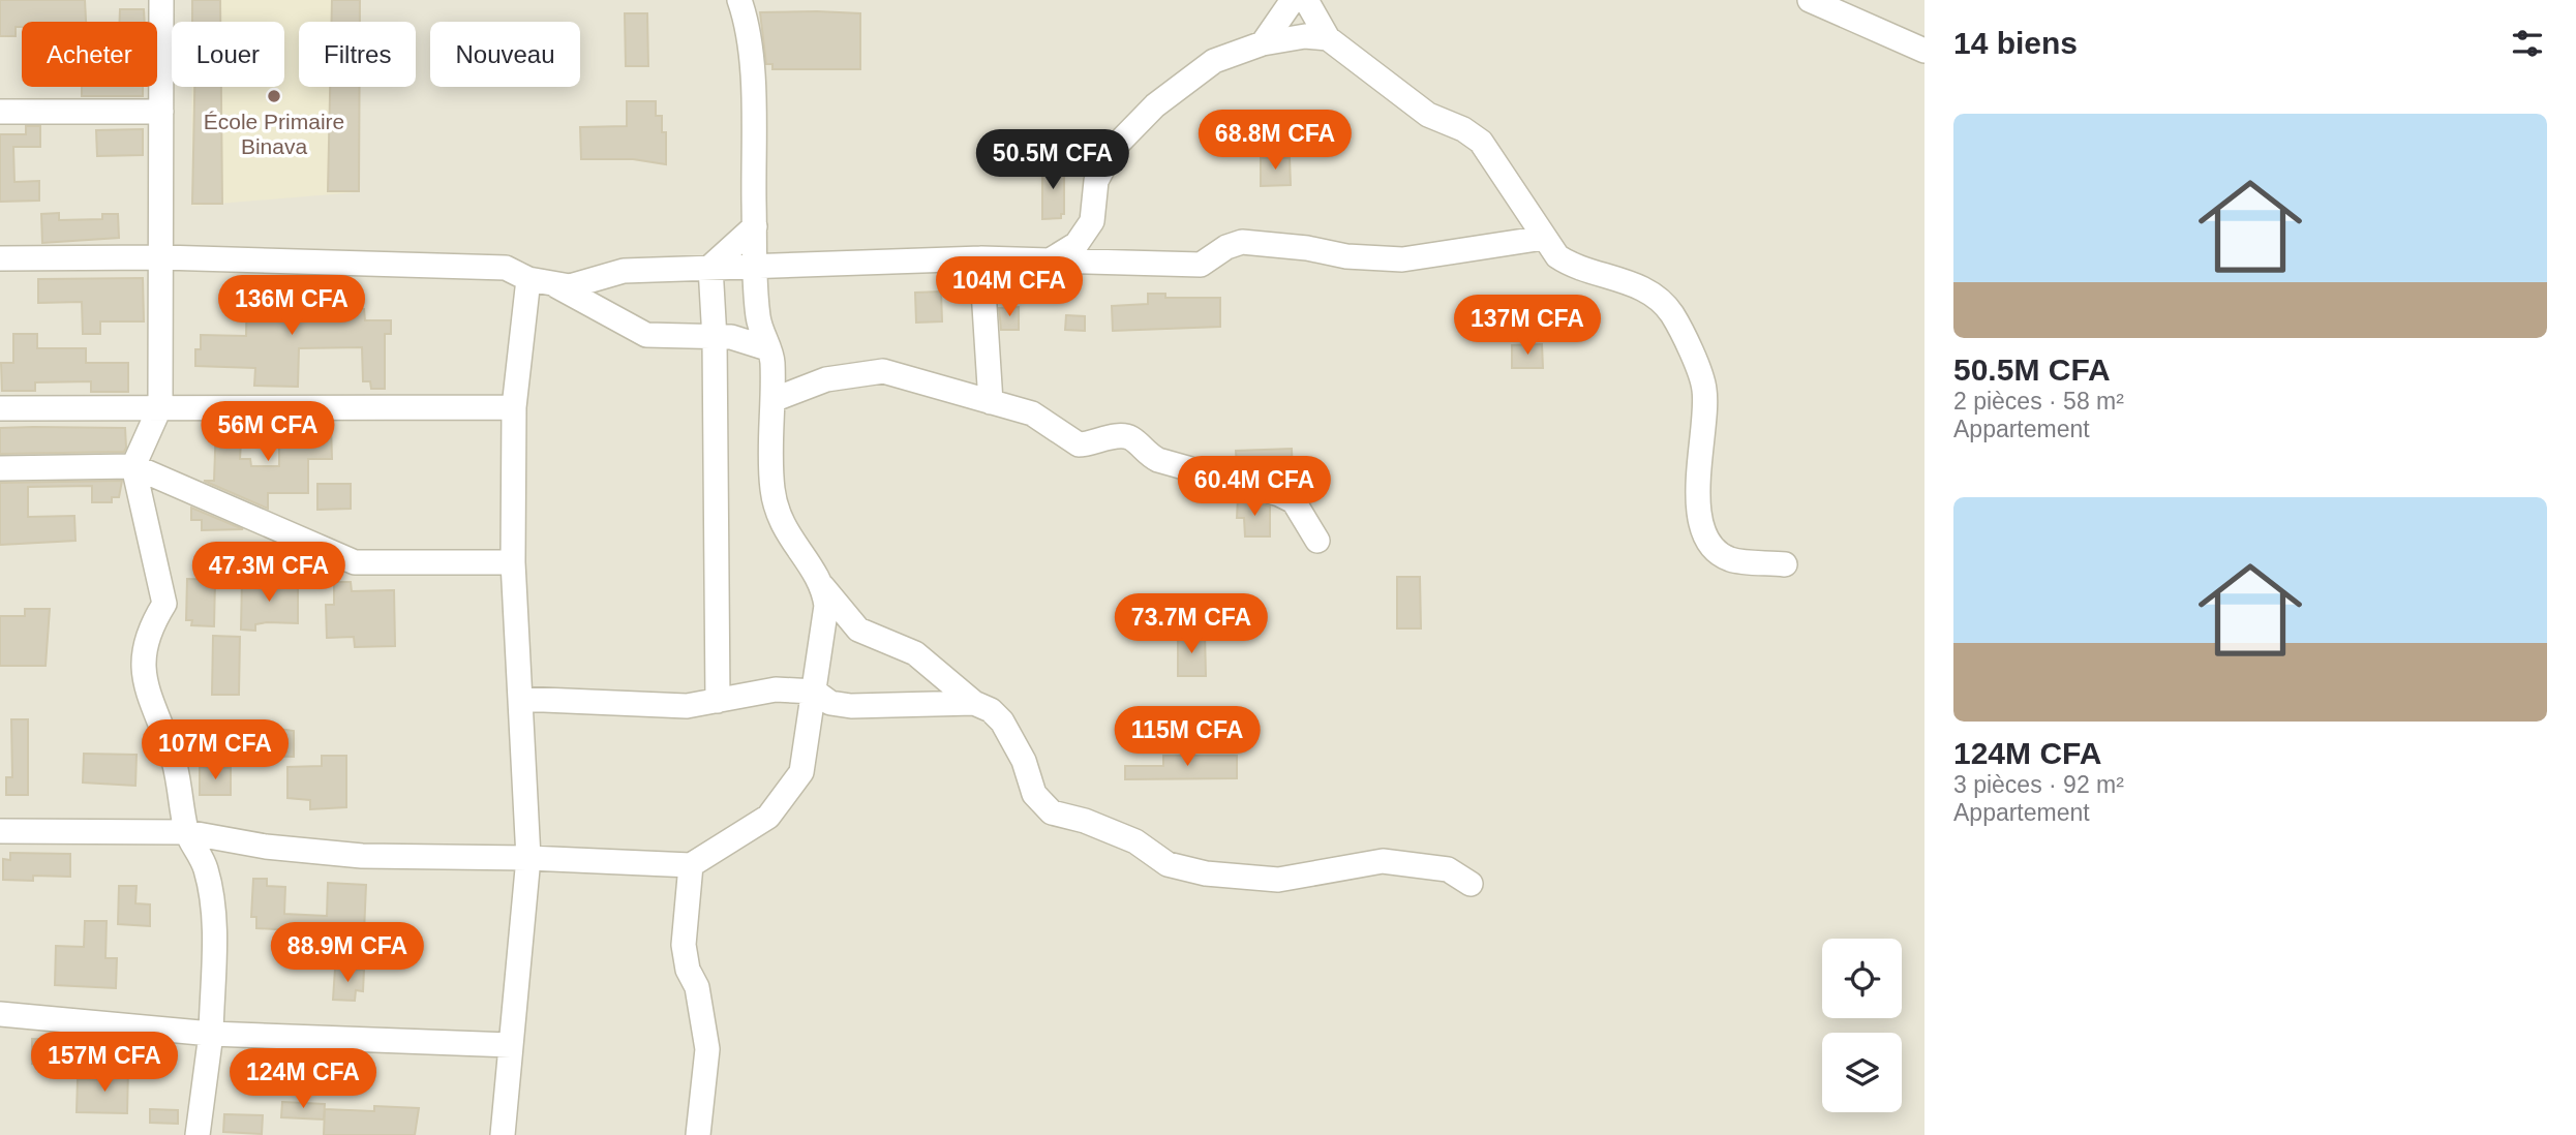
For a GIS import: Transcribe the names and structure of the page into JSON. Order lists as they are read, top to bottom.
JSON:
{
  "places": ["École Primaire Binava"],
  "page": {
    "heading": "14 biens",
    "chip": [
      "Acheter",
      "Louer",
      "Filtres",
      "Nouveau"
    ],
    "list": [
      {
        "name": "50.5M CFA",
        "note": "2 pièces · 58 m² · Appartement"
      },
      {
        "name": "124M CFA",
        "note": "3 pièces · 92 m² · Appartement"
      }
    ],
    "price": [
      "68.8M CFA",
      "50.5M CFA",
      "104M CFA",
      "136M CFA",
      "137M CFA",
      "56M CFA",
      "60.4M CFA",
      "47.3M CFA",
      "73.7M CFA",
      "115M CFA",
      "107M CFA",
      "88.9M CFA",
      "157M CFA",
      "124M CFA"
    ]
  }
}
